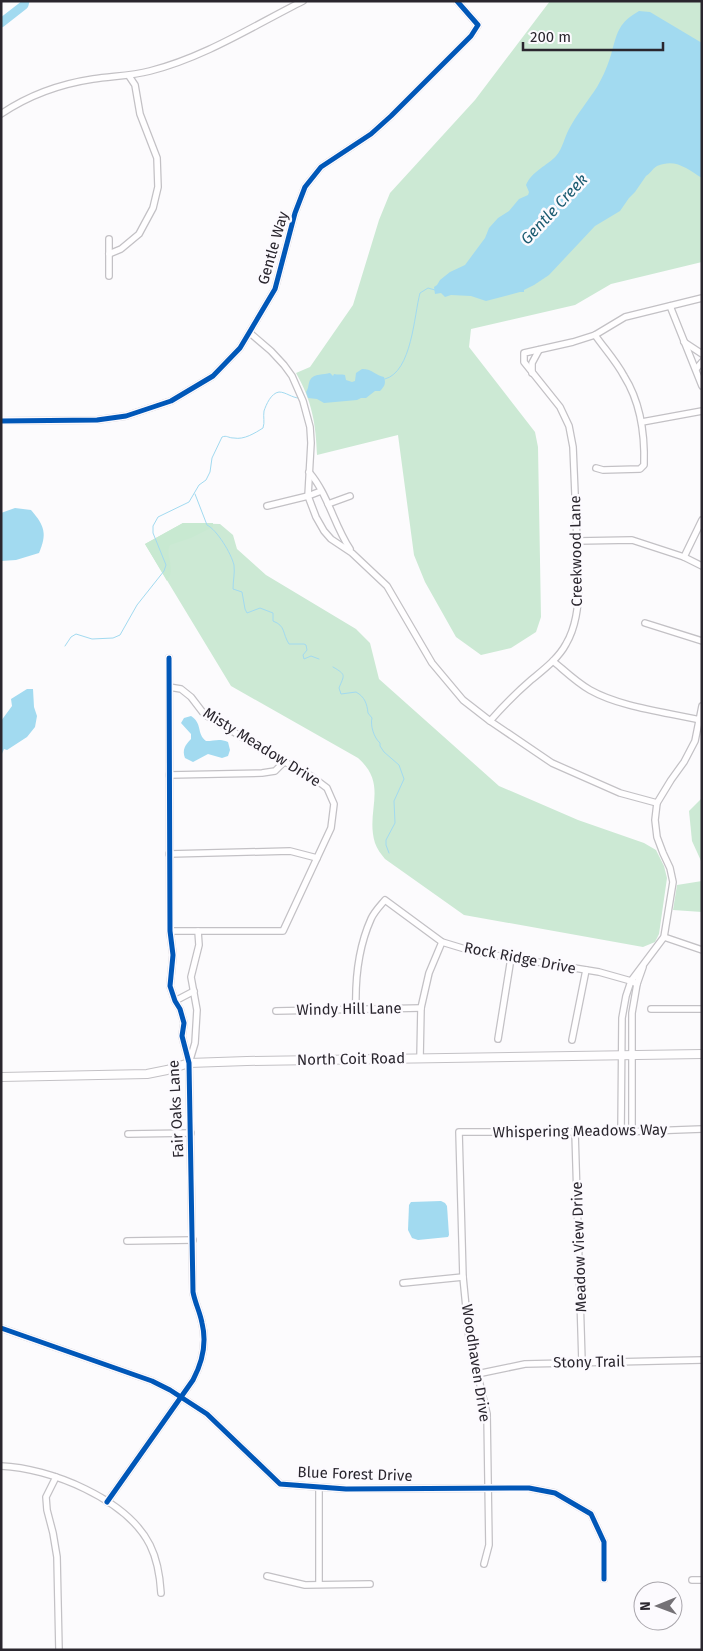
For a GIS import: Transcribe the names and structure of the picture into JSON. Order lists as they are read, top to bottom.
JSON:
{
  "streets": {
    "street": [
      "Gentle Way",
      "Creekwood Lane",
      "Misty Meadow Drive",
      "Rock Ridge Drive",
      "Windy Hill Lane",
      "North Coit Road",
      "Fair Oaks Lane",
      "Whispering Meadows Way",
      "Meadow View Drive",
      "Stony Trail",
      "Woodhaven Drive",
      "Blue Forest Drive"
    ]
  },
  "crossings": [
    ["Misty Meadow Drive", "Fair Oaks Lane"],
    ["Rock Ridge Drive", "Windy Hill Lane"],
    ["North Coit Road", "Fair Oaks Lane"],
    ["Fair Oaks Lane", "Blue Forest Drive"],
    ["Whispering Meadows Way", "Meadow View Drive"],
    ["Whispering Meadows Way", "Woodhaven Drive"],
    ["Meadow View Drive", "Stony Trail"],
    ["Stony Trail", "Woodhaven Drive"],
    ["Woodhaven Drive", "Blue Forest Drive"]
  ],
  "water": ["Gentle Creek"],
  "scale_bar": "200 m",
  "north": "left"
}
